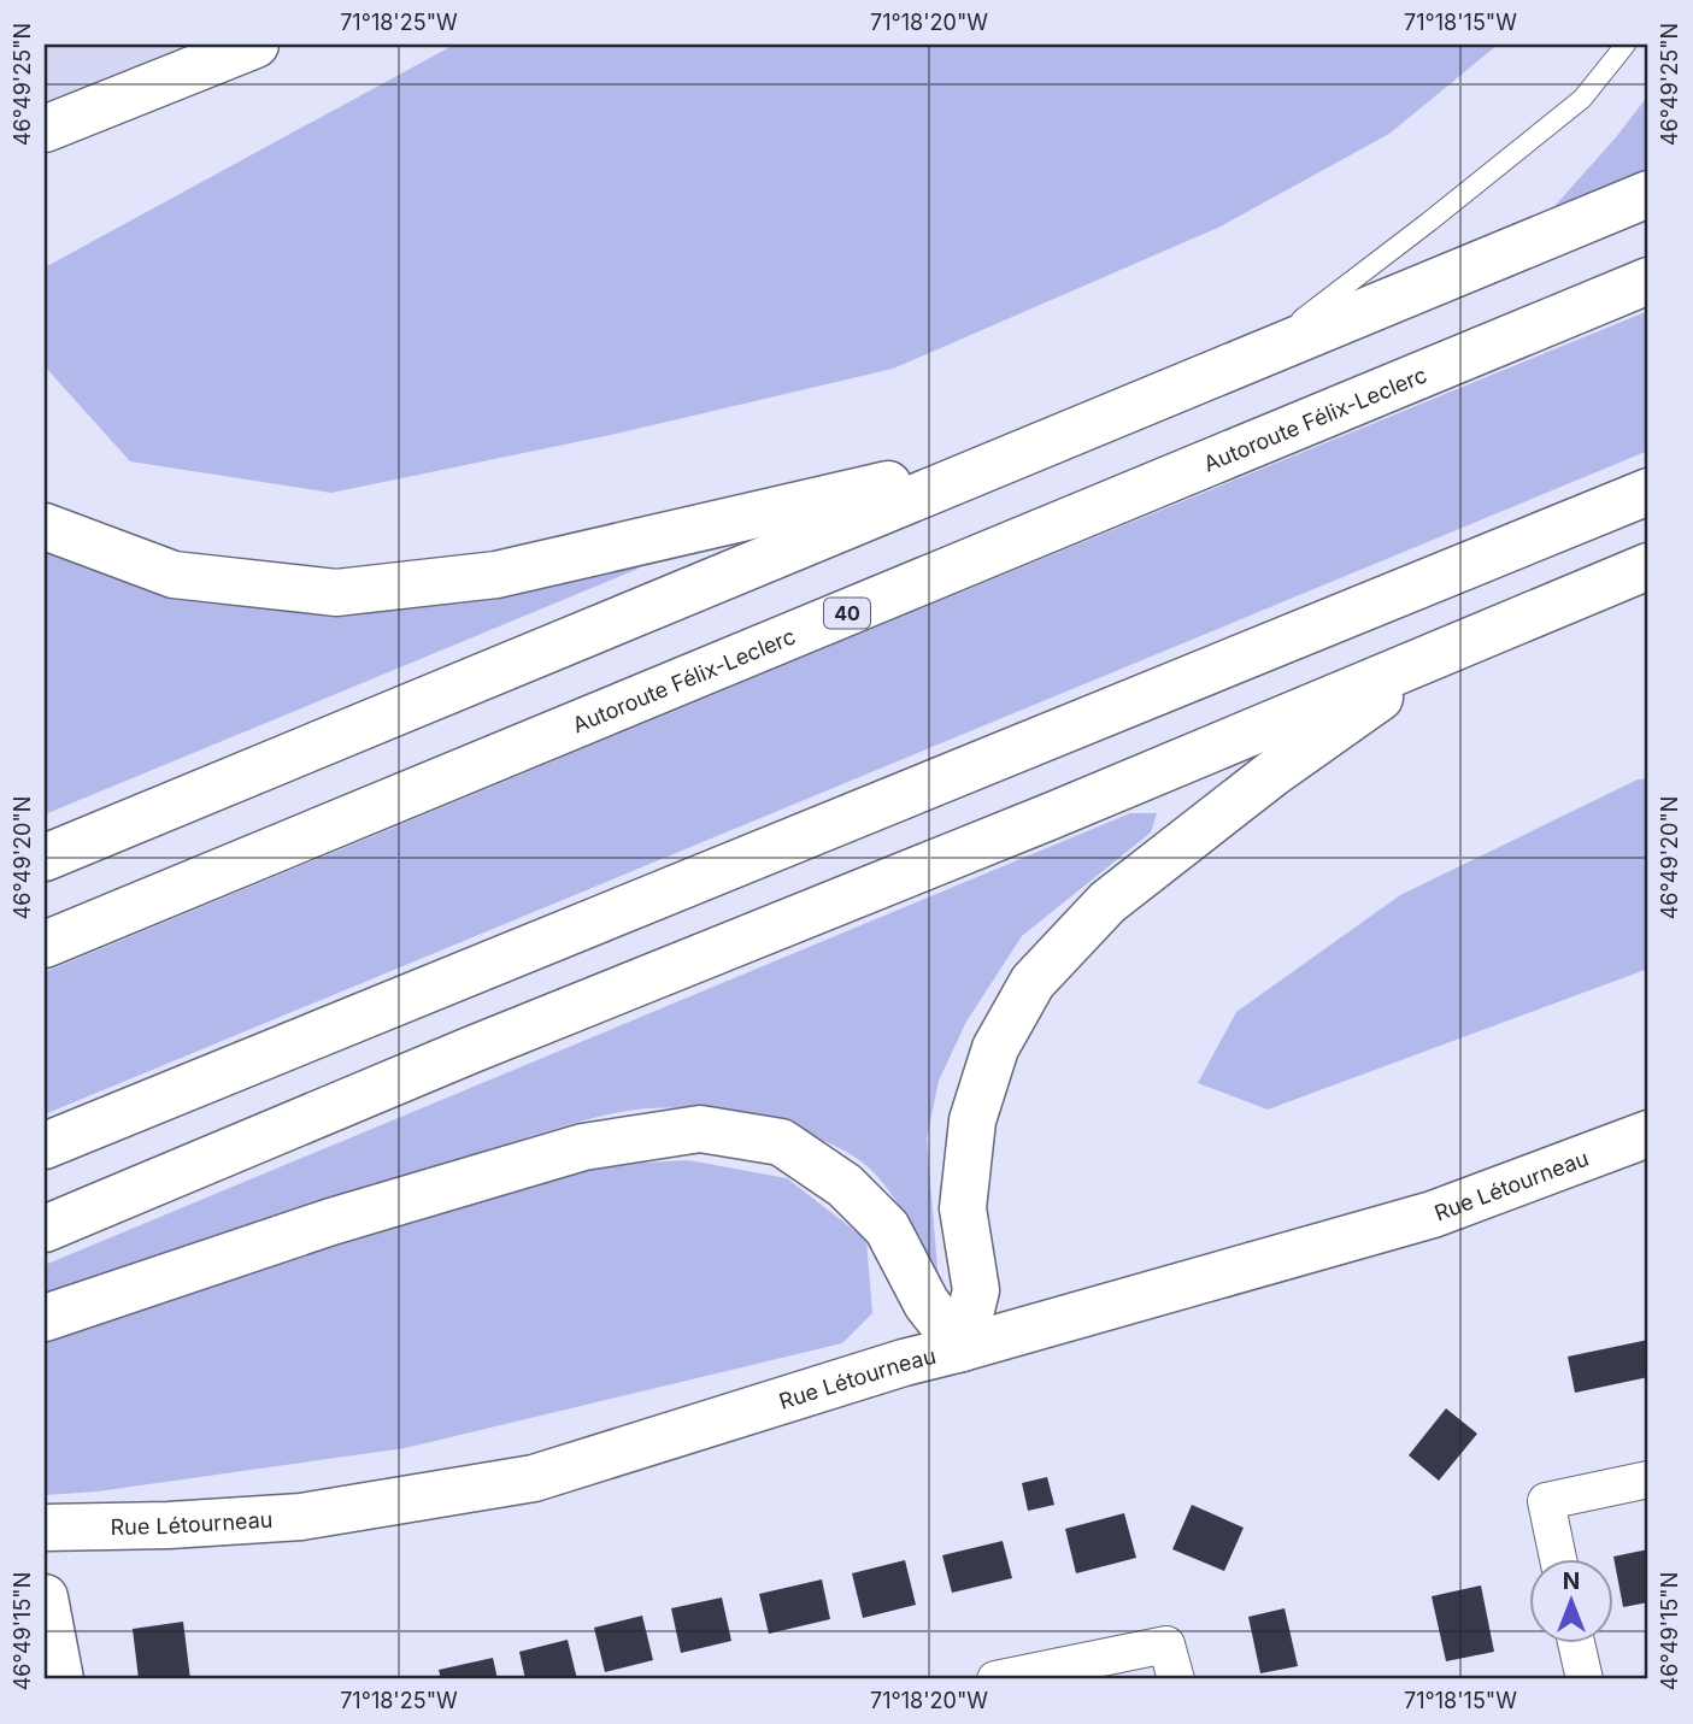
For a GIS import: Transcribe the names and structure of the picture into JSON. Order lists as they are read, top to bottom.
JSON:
{
  "streets": {
    "main road": ["Autoroute Félix-Leclerc", "40", "Rue Létourneau"]
  },
  "north": "top",
  "coordinates": [
    "71°18'25\"W",
    "71°18'20\"W",
    "71°18'15\"W",
    "46°49'25\"N",
    "46°49'20\"N",
    "46°49'15\"N"
  ]
}
